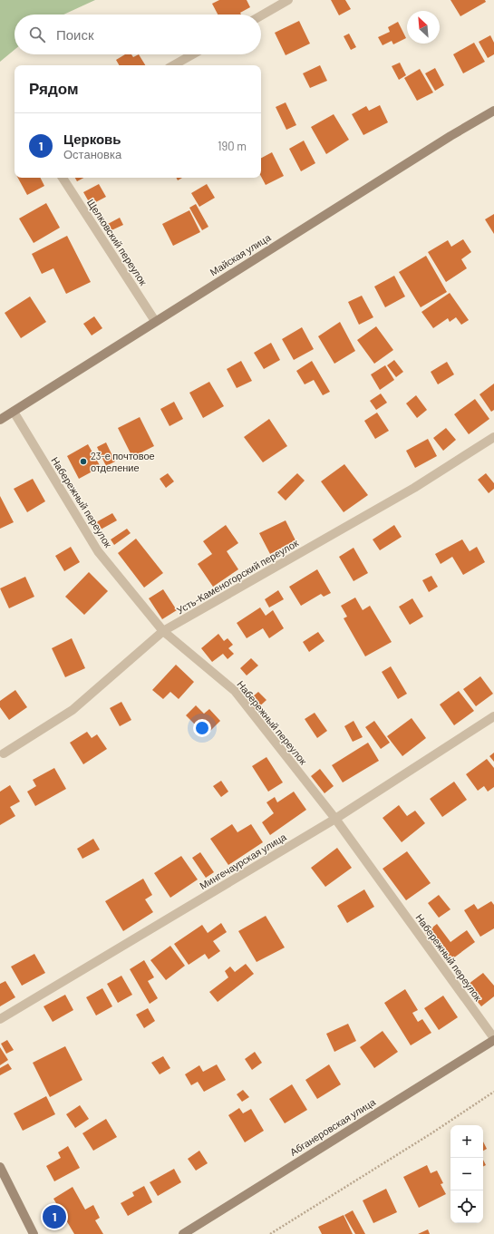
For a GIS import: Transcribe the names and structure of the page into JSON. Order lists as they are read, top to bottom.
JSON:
{
  "streets": {
    "street": [
      "Щелковский переулок",
      "Майская улица",
      "Набережный переулок",
      "Усть-Каменогорский переулок",
      "Мингечаурская улица",
      "Абганеровская улица"
    ]
  },
  "crossings": [
    ["Щелковский переулок", "Майская улица"],
    ["Майская улица", "Набережный переулок"],
    ["Набережный переулок", "Усть-Каменогорский переулок"],
    ["Набережный переулок", "Мингечаурская улица"],
    ["Набережный переулок", "Абганеровская улица"]
  ],
  "places": ["23-е почтовое отделение"],
  "north": "top left",
  "page": {
    "search": "Поиск",
    "heading": "Рядом",
    "list": [
      {
        "mark": "1",
        "name": "Церковь",
        "note": "Остановка",
        "value": "190 m"
      }
    ],
    "map_buttons": ["+", "−"],
    "pins": "1"
  }
}
